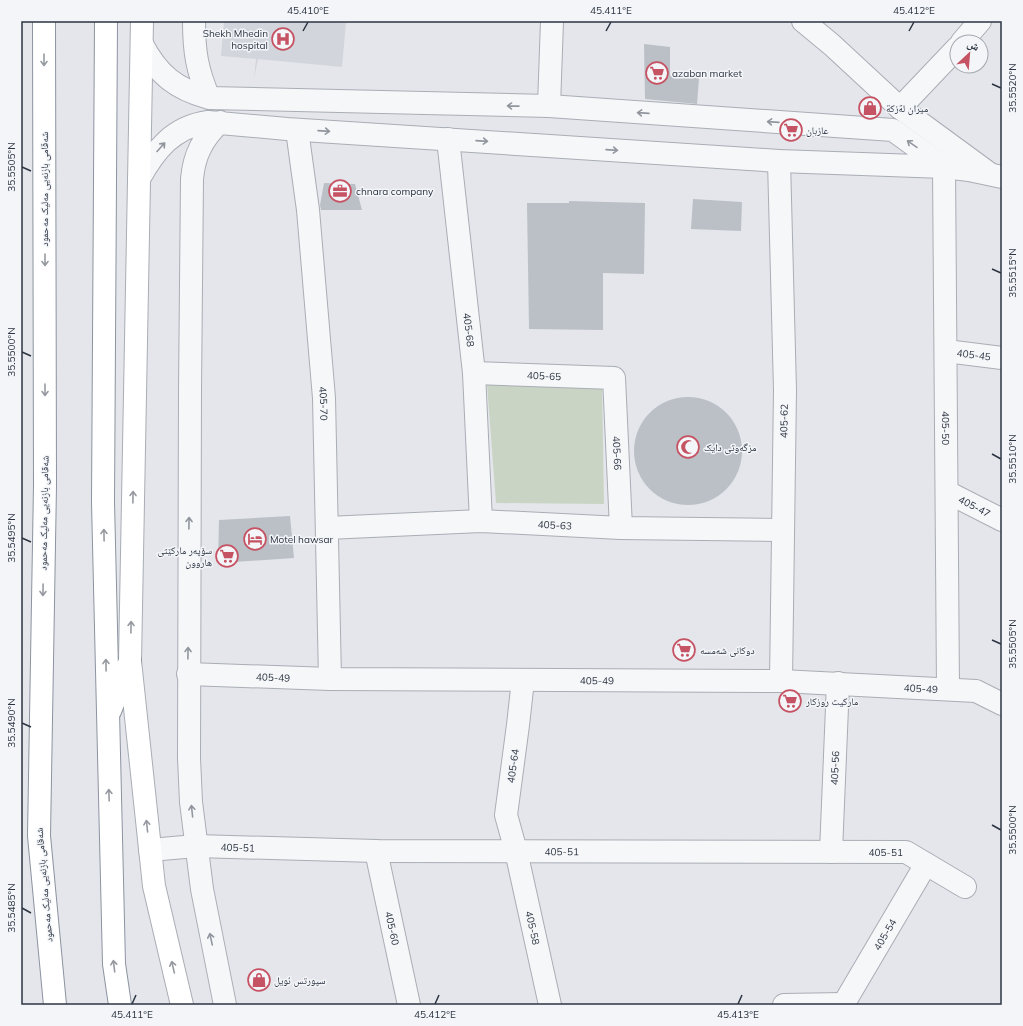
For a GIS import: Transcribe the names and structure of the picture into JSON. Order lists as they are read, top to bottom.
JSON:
{
  "streets": {
    "main road": ["شەقامی بازنەیی مەلیک مەحمود"],
    "street": [
      "405-68",
      "405-45",
      "405-65",
      "405-70",
      "405-62",
      "405-50",
      "405-66",
      "405-47",
      "405-63",
      "405-49",
      "405-64",
      "405-56",
      "405-51",
      "405-60",
      "405-58",
      "405-54"
    ]
  },
  "crossings": [
    ["405-68", "405-65"],
    ["405-68", "405-63"],
    ["405-45", "405-50"],
    ["405-65", "405-66"],
    ["405-70", "405-63"],
    ["405-70", "405-49"],
    ["405-62", "405-63"],
    ["405-62", "405-49"],
    ["405-50", "405-47"],
    ["405-50", "405-49"],
    ["405-66", "405-63"],
    ["405-49", "405-64"],
    ["405-49", "405-56"],
    ["405-64", "405-51"],
    ["405-64", "405-58"],
    ["405-56", "405-51"],
    ["405-51", "405-60"],
    ["405-51", "405-58"],
    ["405-51", "405-54"]
  ],
  "places": {
    "hospital": ["Shekh Mhedin hospital"],
    "supermarket": [
      "azaban market",
      "عازبان",
      "سۆپەر ماركێتی هاروون",
      "دوکانی شەمسە",
      "ماركيت روزكار"
    ],
    "shop": ["ميران لةزكة", "سپورتس ئويل"],
    "office": ["chnara company"],
    "mosque": ["مزگەوتی دایک"],
    "hotel": ["Motel hawsar"]
  },
  "north": "top right",
  "coordinates": [
    "45.410°E",
    "45.411°E",
    "45.412°E",
    "35.5520°N",
    "35.5505°N",
    "35.5515°N",
    "35.5500°N",
    "35.5510°N",
    "35.5495°N",
    "35.5490°N",
    "35.5485°N",
    "45.413°E"
  ]
}
